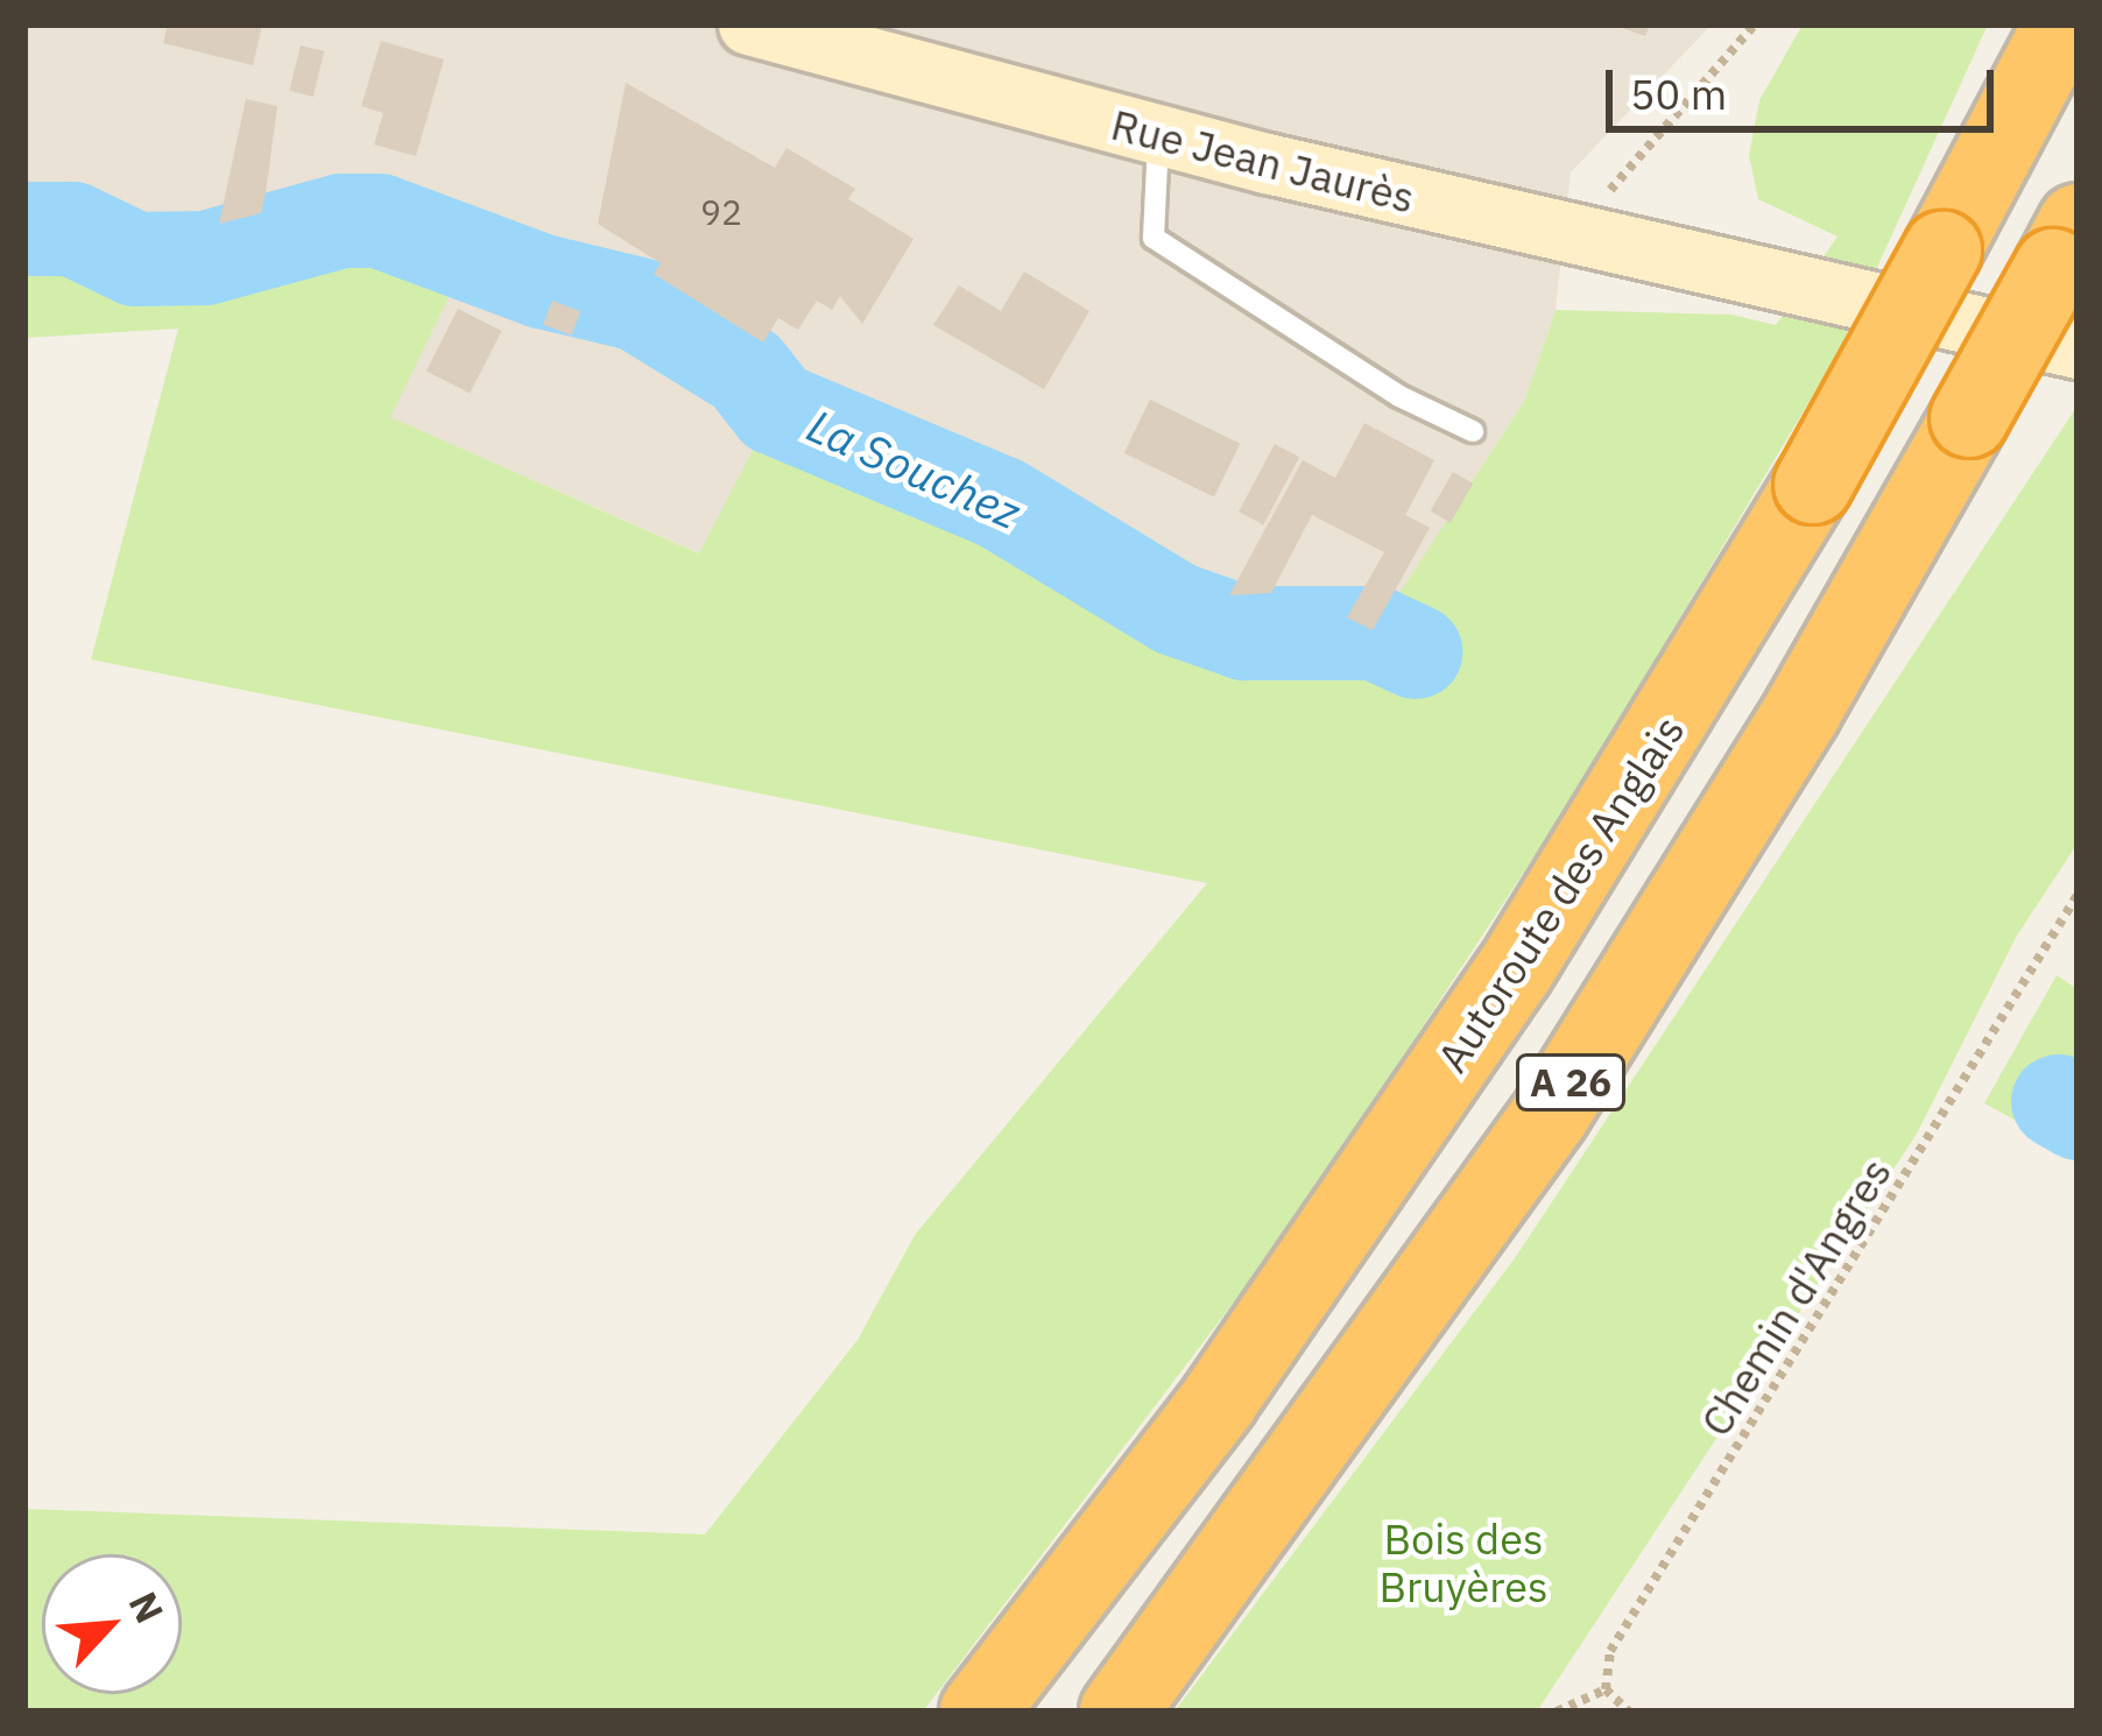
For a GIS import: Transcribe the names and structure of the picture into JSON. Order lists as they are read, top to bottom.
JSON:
{
  "streets": {
    "highway": ["Autoroute des Anglais", "A 26"],
    "main road": ["Rue Jean Jaurès"],
    "path": ["Chemin d'Angres"]
  },
  "water": ["La Souchez"],
  "parks": ["Bois des Bruyères"],
  "house_numbers": ["92"],
  "scale_bar": "50 m",
  "north": "top right"
}
